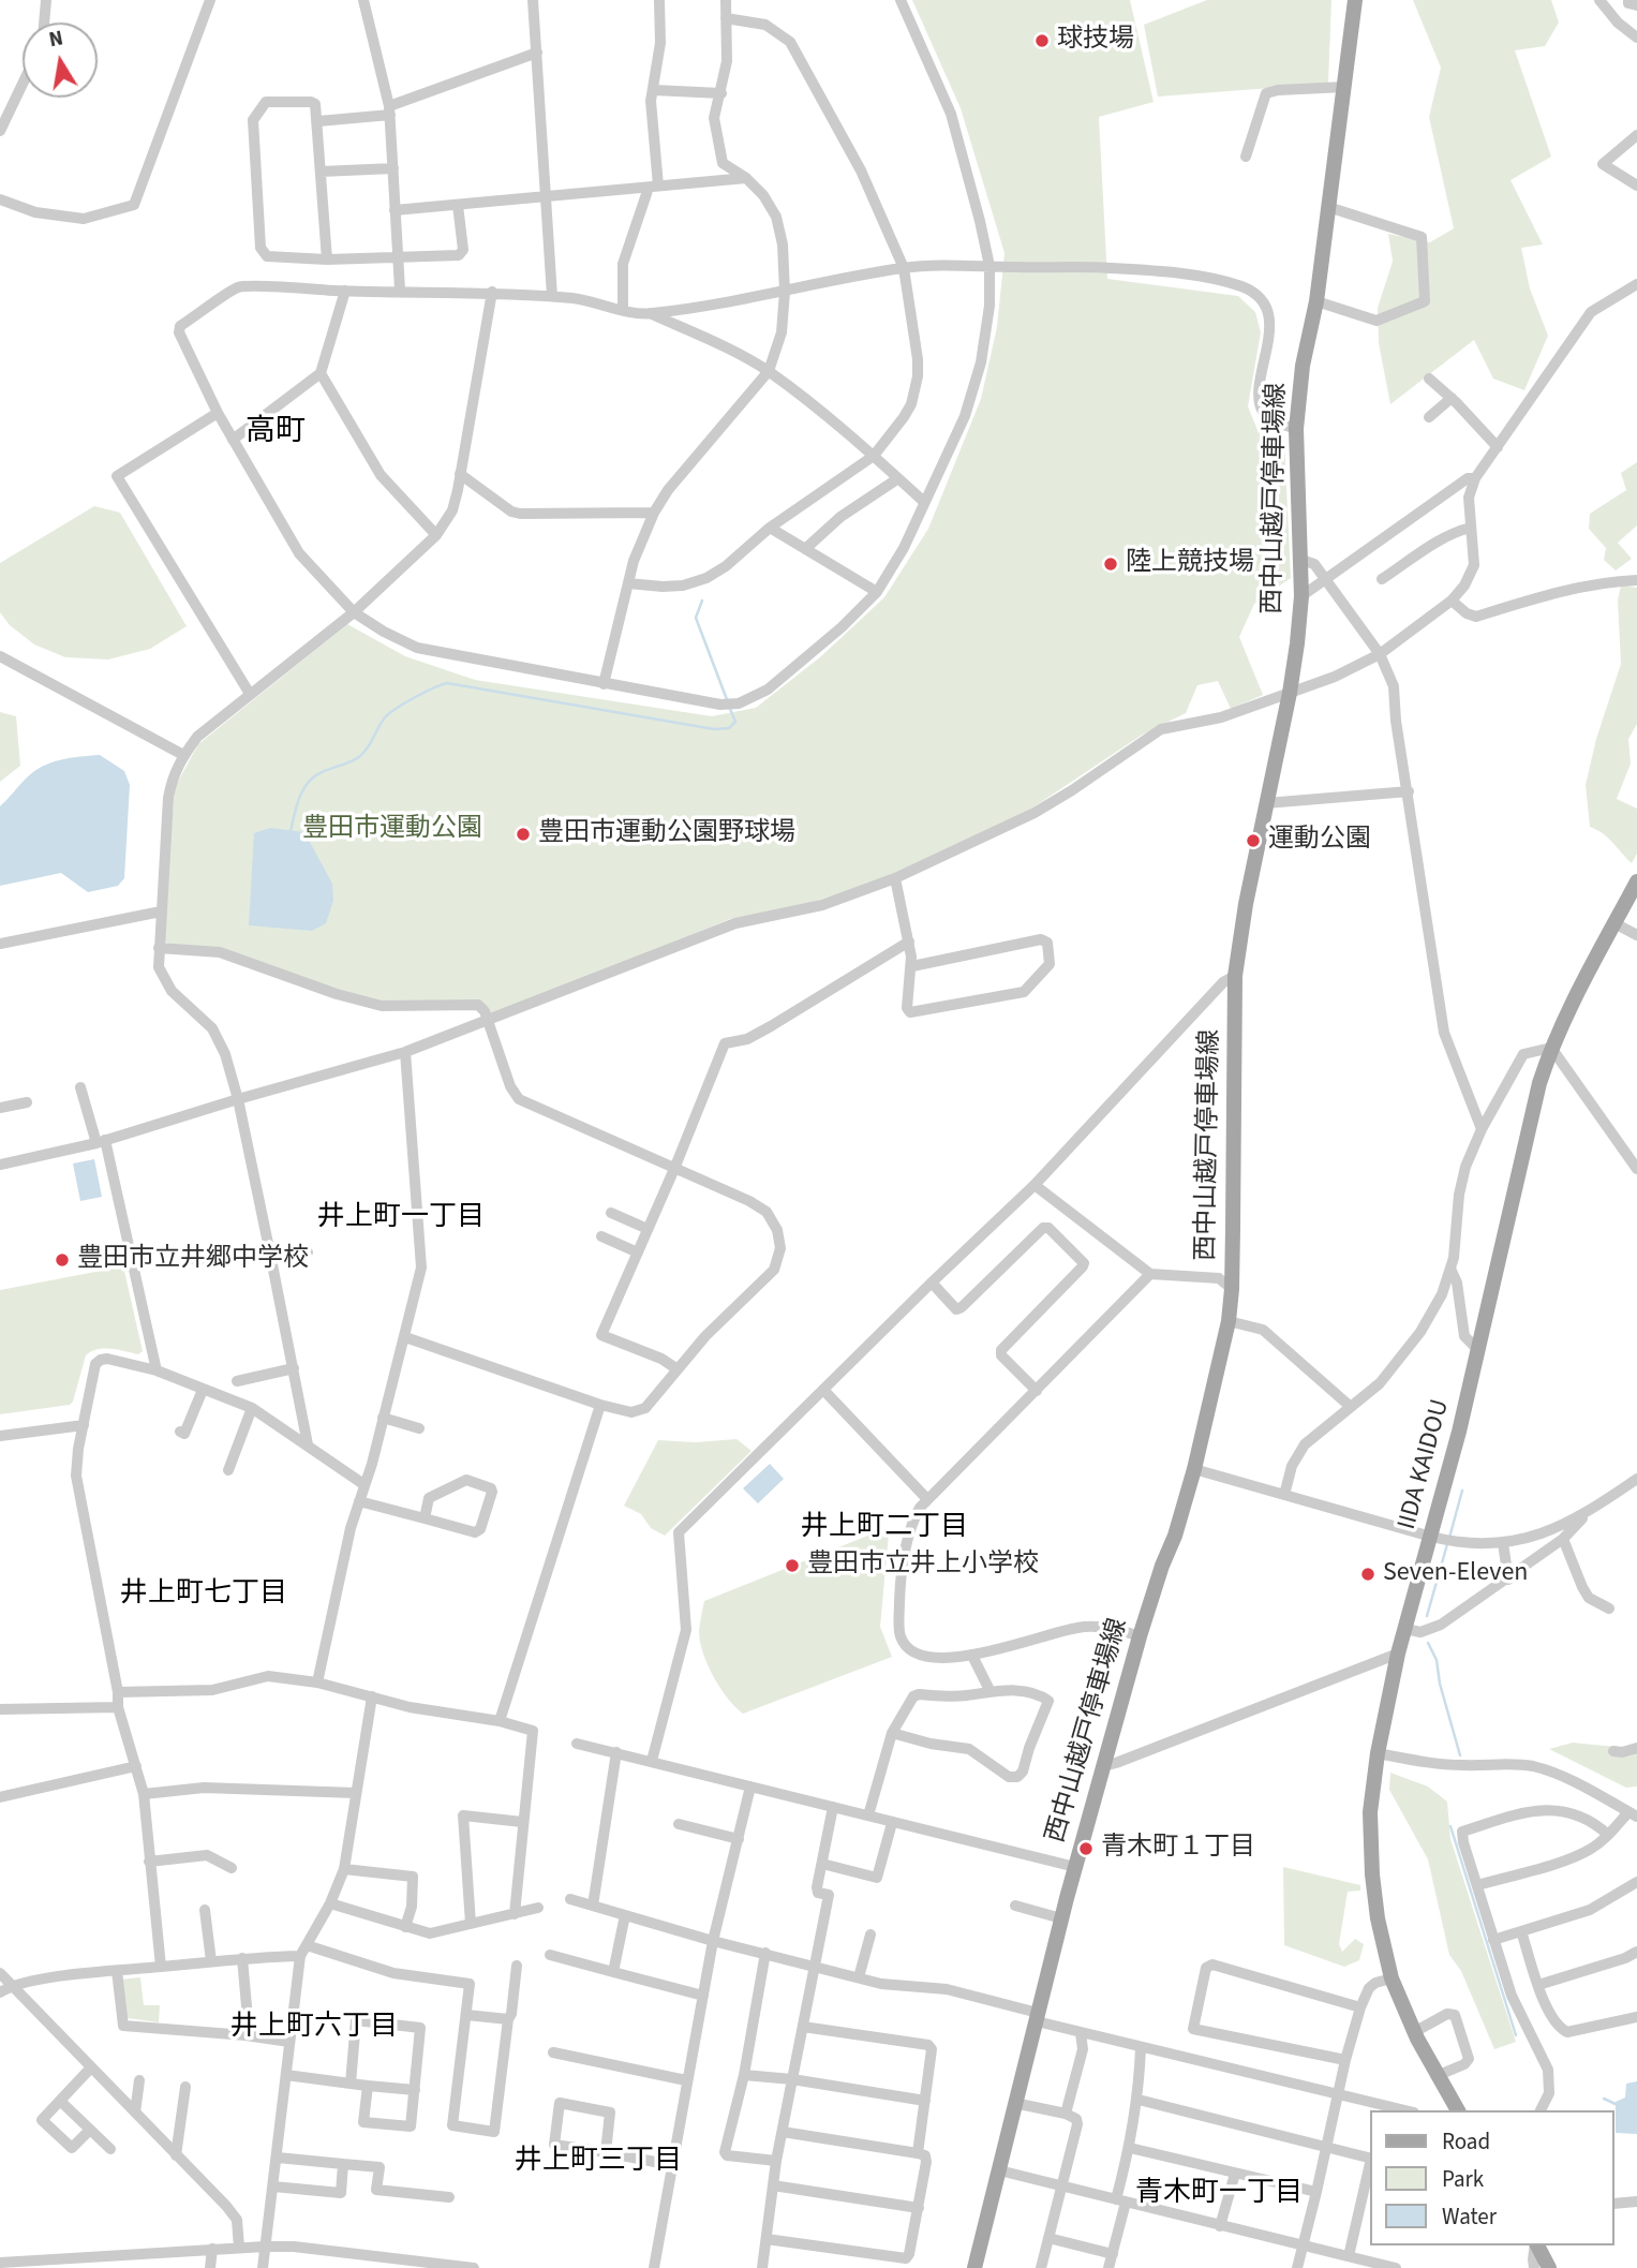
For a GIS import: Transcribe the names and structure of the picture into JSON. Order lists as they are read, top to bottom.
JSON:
{
  "streets": {
    "main road": ["西中山越戸停車場線", "IIDA KAIDOU"]
  },
  "districts": [
    "高町",
    "井上町一丁目",
    "井上町二丁目",
    "井上町七丁目",
    "井上町六丁目",
    "井上町三丁目",
    "青木町一丁目"
  ],
  "parks": ["豊田市運動公園"],
  "places": [
    "球技場",
    "陸上競技場",
    "豊田市運動公園野球場",
    "運動公園",
    "豊田市立井郷中学校",
    "豊田市立井上小学校",
    "Seven-Eleven",
    "青木町１丁目"
  ],
  "legend": ["Road", "Park", "Water"],
  "north": "top"
}
